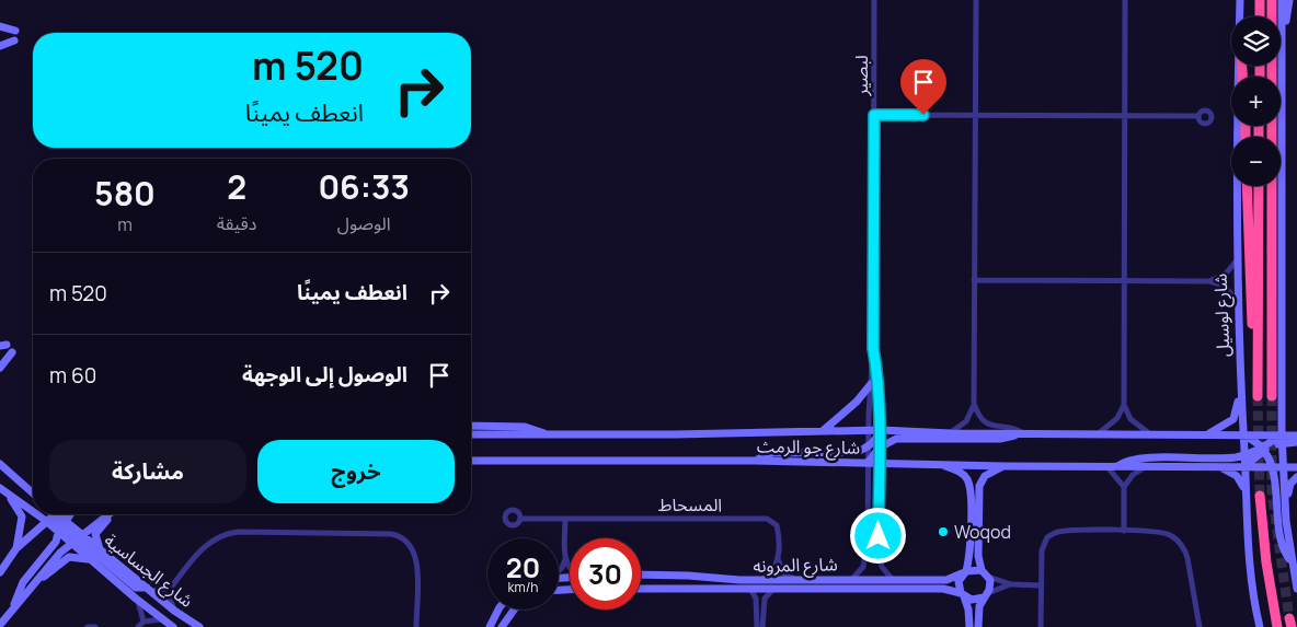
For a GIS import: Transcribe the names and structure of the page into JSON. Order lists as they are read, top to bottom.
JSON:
{
  "streets": {
    "highway": ["شارع لوسيل"],
    "main road": ["شارع جو الرمث", "شارع المرونه", "شارع الجساسية"],
    "street": ["لبصير", "المسحاط"]
  },
  "crossings": [
    ["لبصير", "شارع جو الرمث"],
    ["لبصير", "شارع المرونه"],
    ["شارع لوسيل", "شارع جو الرمث"],
    ["شارع جو الرمث", "شارع المرونه"]
  ],
  "places": ["Woqod"],
  "page": {
    "map_buttons": ["+", "−"],
    "turn": ["520 m", "انعطف يمينًا"],
    "eta": [
      "06:33",
      "الوصول",
      "2",
      "دقيقة",
      "580",
      "m"
    ],
    "list": [
      {
        "name": "انعطف يمينًا",
        "value": "520 m"
      },
      {
        "name": "الوصول إلى الوجهة",
        "value": "60 m"
      }
    ],
    "buttons": ["خروج", "مشاركة"],
    "speed": "20 km/h",
    "limit": "30"
  }
}
